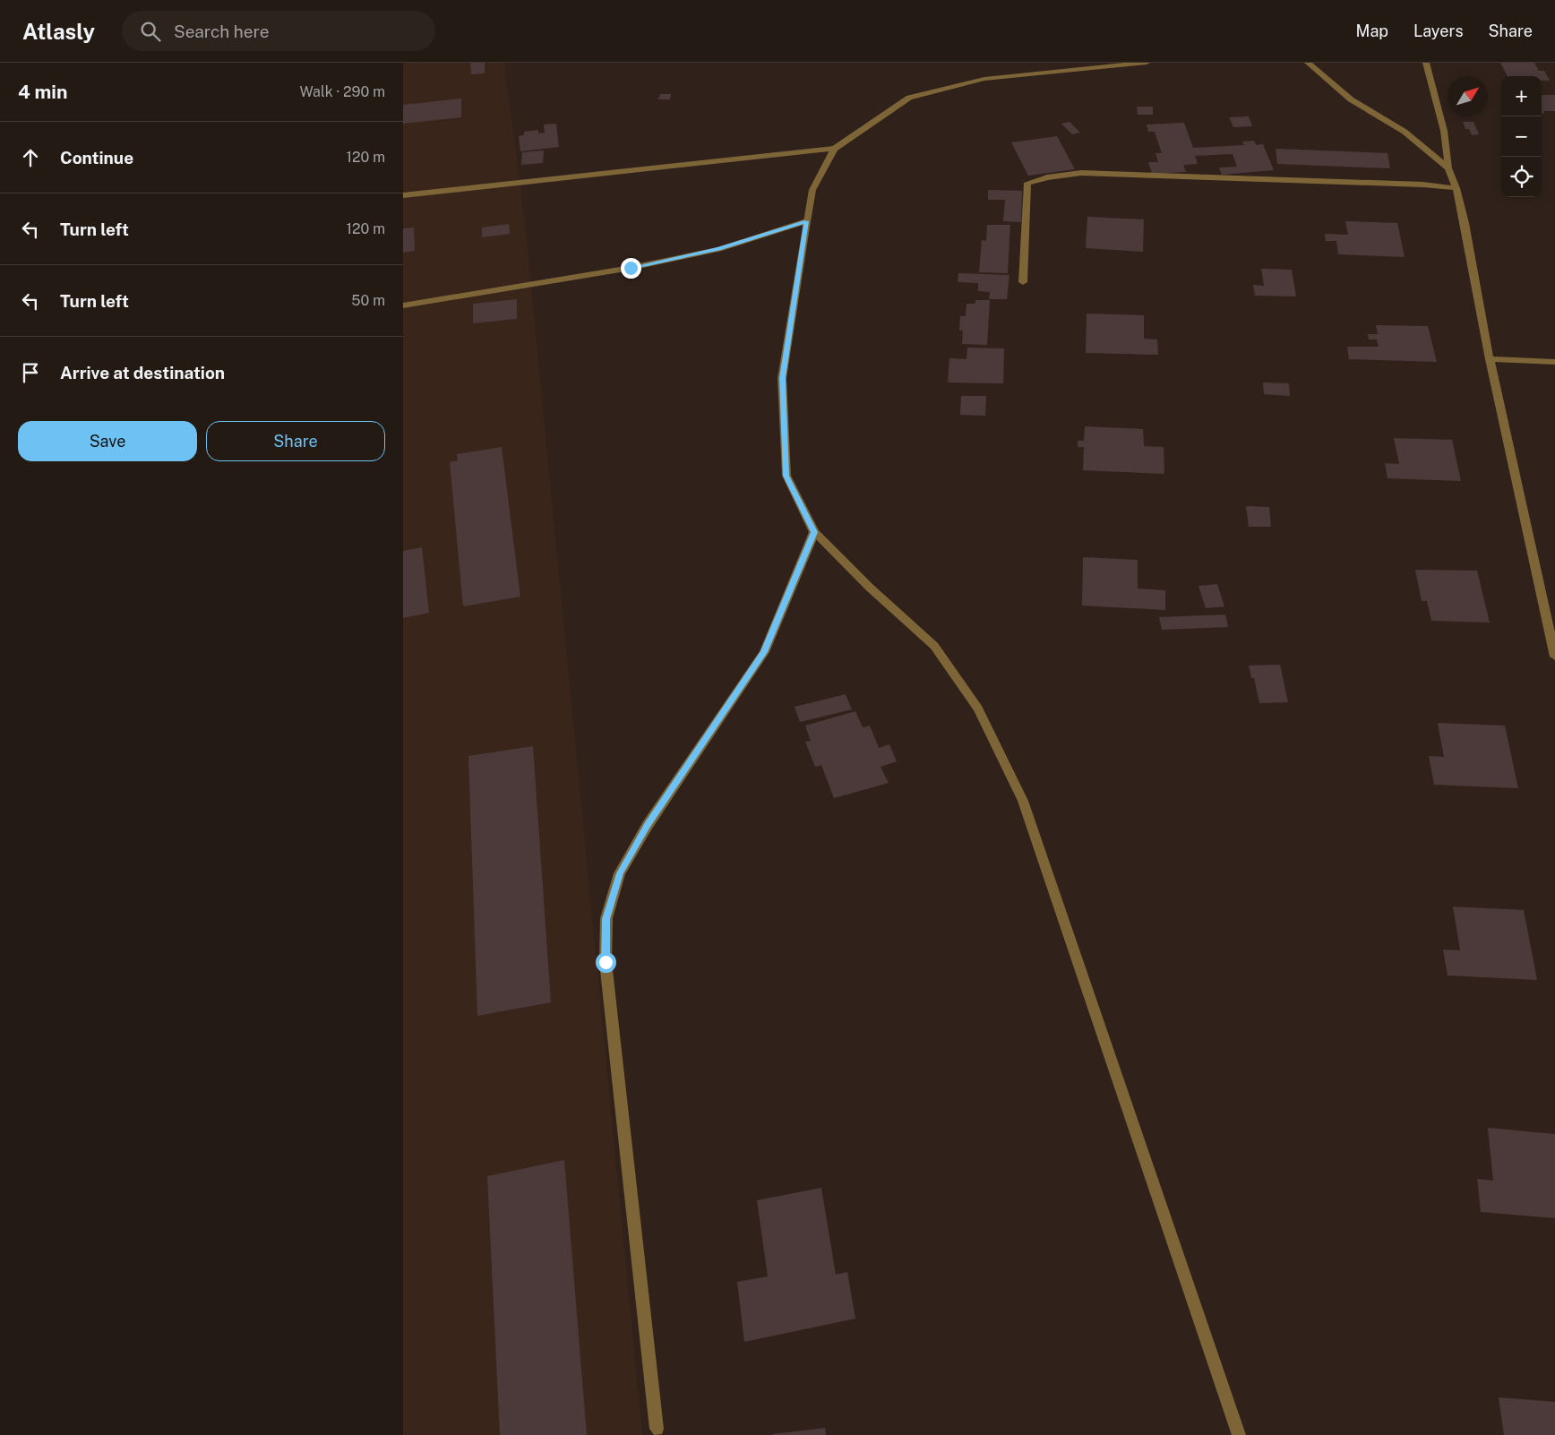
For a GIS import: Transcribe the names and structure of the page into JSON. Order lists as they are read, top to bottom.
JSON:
{
  "north": "top right",
  "page": {
    "header": "Atlasly",
    "search": "Search here",
    "nav": ["Map", "Layers", "Share"],
    "heading": ["4 min", "Walk · 290 m"],
    "map_buttons": ["+", "−"],
    "list": [
      ["Continue", "120 m"],
      ["Turn left", "120 m"],
      ["Turn left", "50 m"],
      "Arrive at destination"
    ],
    "buttons": ["Save", "Share"]
  }
}
